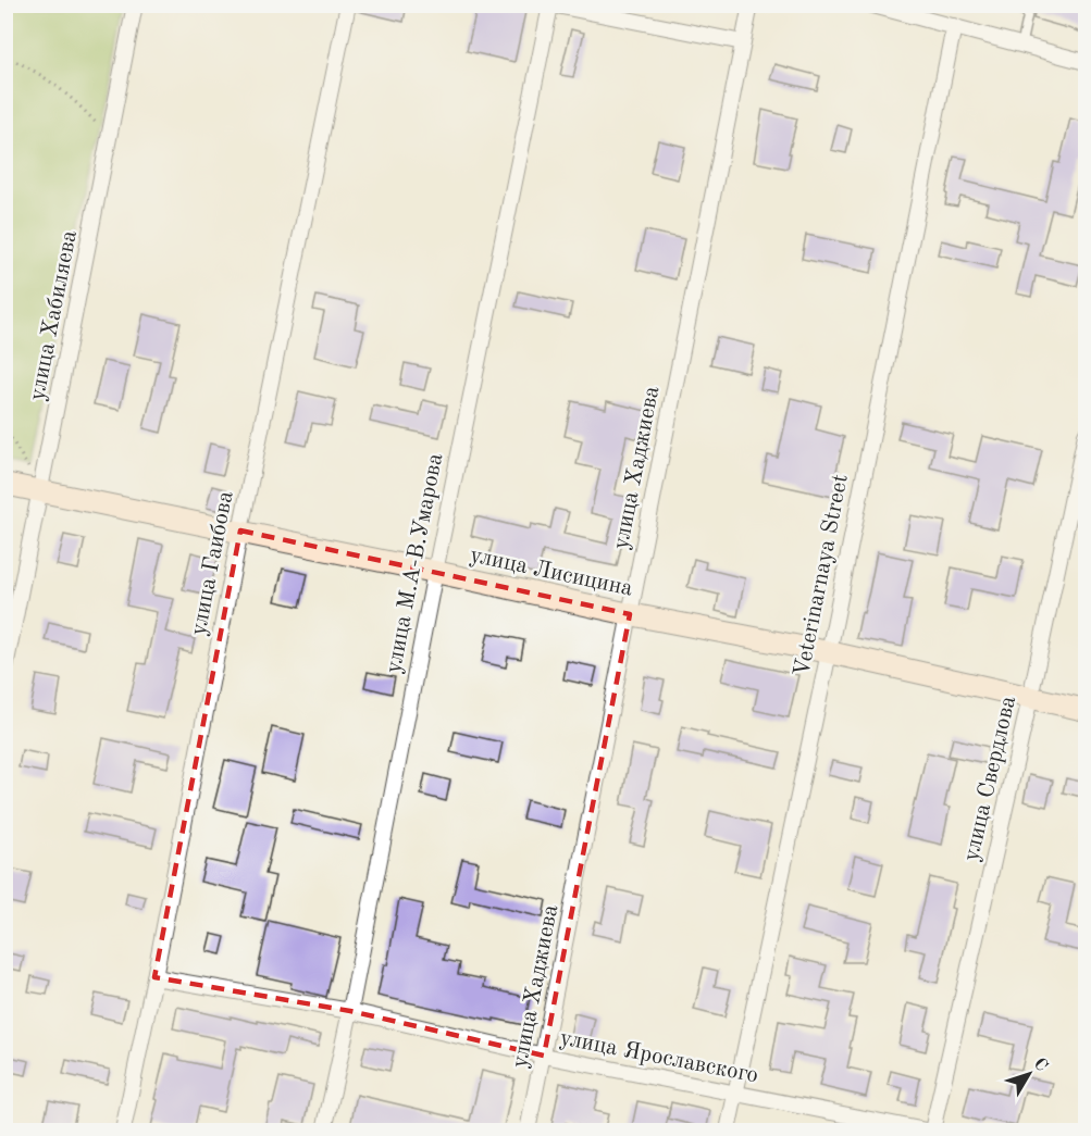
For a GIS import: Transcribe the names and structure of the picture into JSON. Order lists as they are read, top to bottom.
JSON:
{
  "streets": {
    "street": [
      "улица Хабиляева",
      "улица Хаджиева",
      "улица Гаибова",
      "улица М.А-В.Умарова",
      "улица Лисицина",
      "Veterinarnaya Street",
      "улица Свердлова",
      "улица Ярославского"
    ]
  },
  "crossings": [
    ["улица Хабиляева", "улица Лисицина"],
    ["улица Хаджиева", "улица Лисицина"],
    ["улица Хаджиева", "улица Ярославского"],
    ["улица Гаибова", "улица Лисицина"],
    ["улица Гаибова", "улица Ярославского"],
    ["улица М.А-В.Умарова", "улица Лисицина"],
    ["улица М.А-В.Умарова", "улица Ярославского"],
    ["улица Лисицина", "Veterinarnaya Street"],
    ["улица Лисицина", "улица Свердлова"],
    ["Veterinarnaya Street", "улица Ярославского"]
  ],
  "north": "top right"
}
